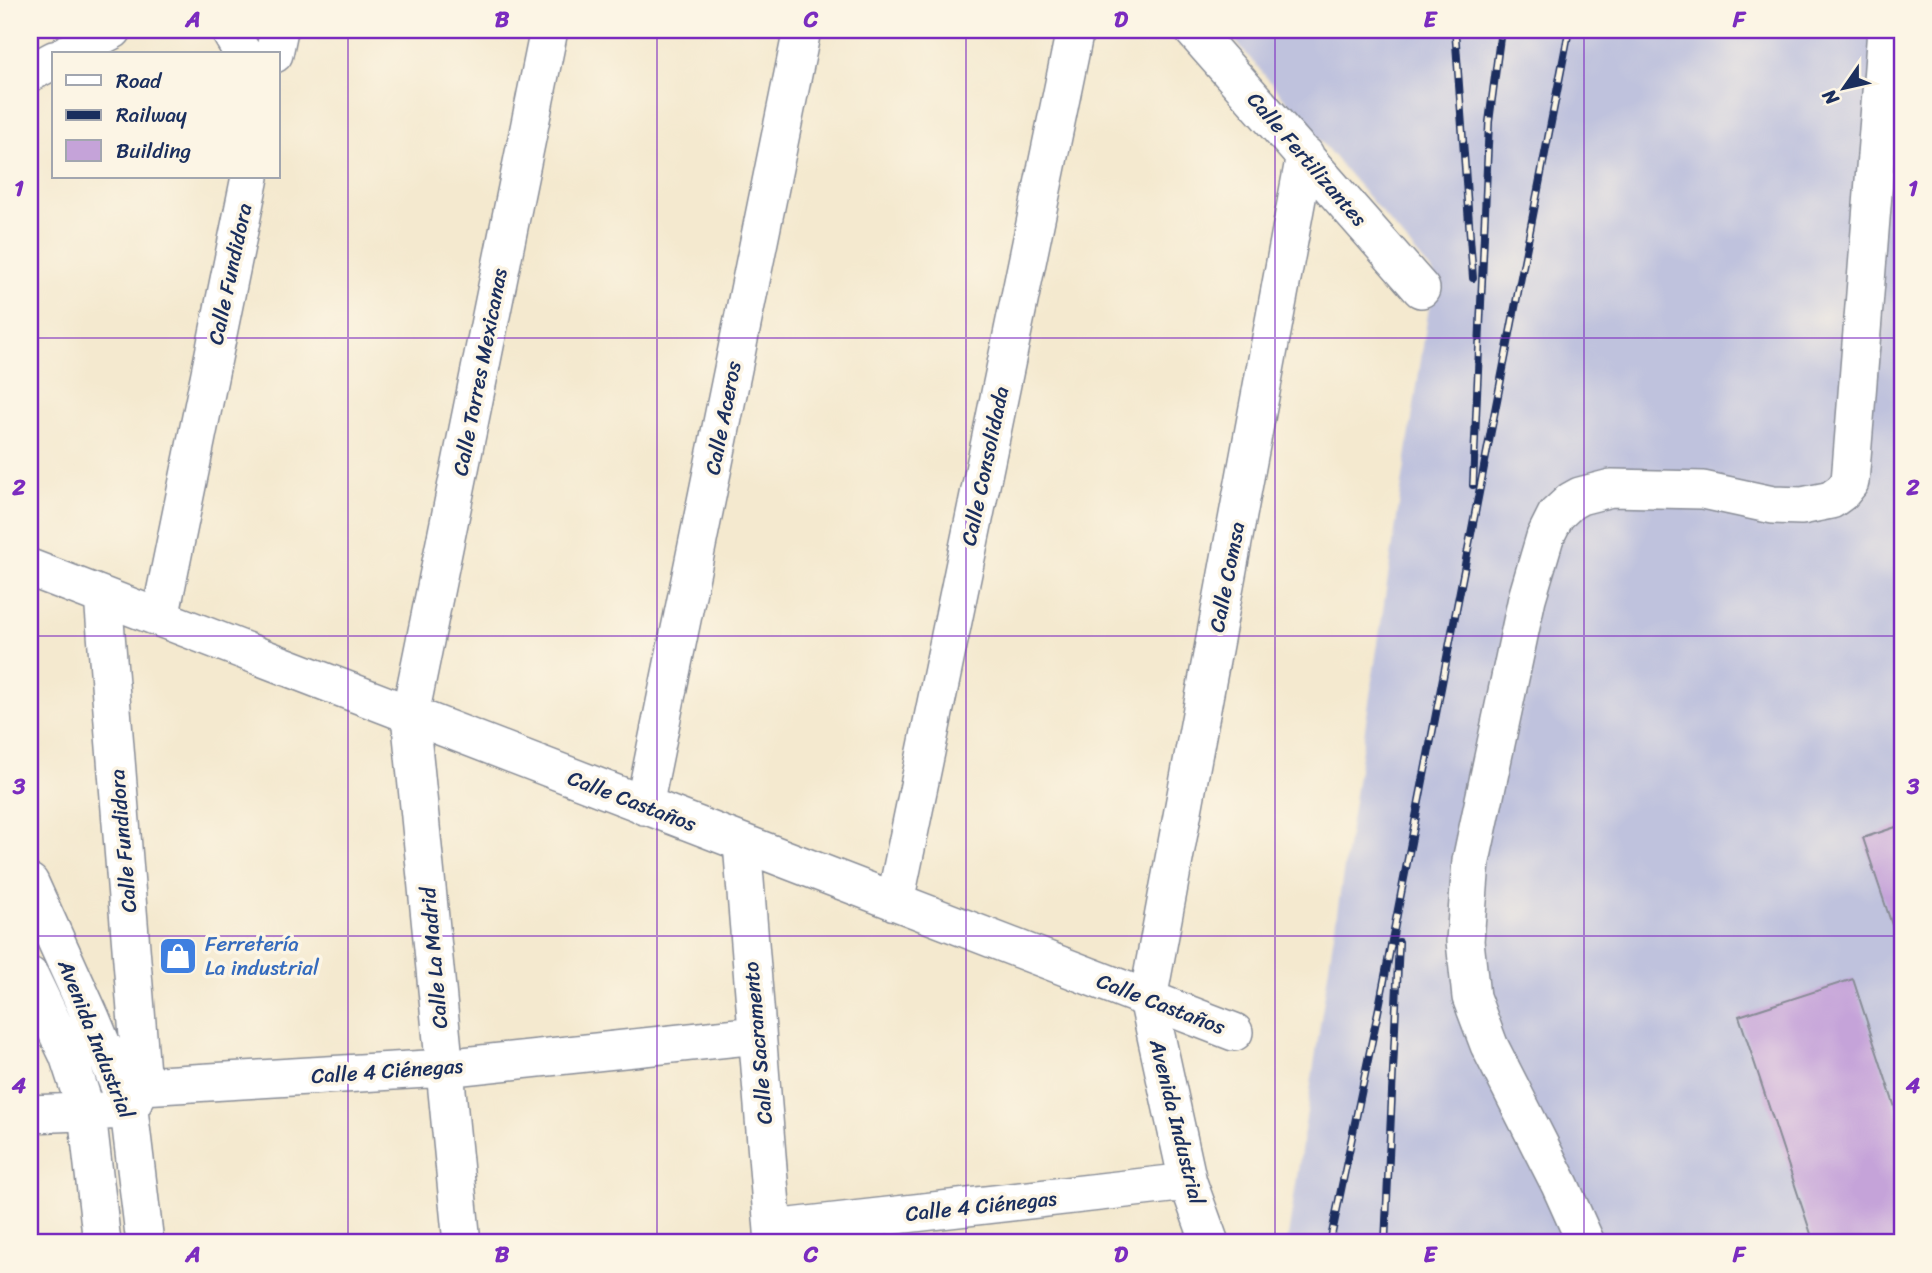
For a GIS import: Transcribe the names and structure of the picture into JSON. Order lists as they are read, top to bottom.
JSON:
{
  "streets": {
    "street": [
      "Calle Fertilizantes",
      "Calle Fundidora",
      "Calle Torres Mexicanas",
      "Calle Aceros",
      "Calle Consolidada",
      "Calle Comsa",
      "Calle Castaños",
      "Calle La Madrid",
      "Avenida Industrial",
      "Calle Sacramento",
      "Calle 4 Ciénegas"
    ]
  },
  "crossings": [
    ["Calle Fertilizantes", "Calle Comsa"],
    ["Calle Fundidora", "Calle Castaños"],
    ["Calle Fundidora", "Avenida Industrial"],
    ["Calle Fundidora", "Calle 4 Ciénegas"],
    ["Calle Torres Mexicanas", "Calle Castaños"],
    ["Calle Torres Mexicanas", "Calle La Madrid"],
    ["Calle Aceros", "Calle Castaños"],
    ["Calle Consolidada", "Calle Castaños"],
    ["Calle Comsa", "Calle Castaños"],
    ["Calle Comsa", "Avenida Industrial"],
    ["Calle Castaños", "Calle La Madrid"],
    ["Calle Castaños", "Avenida Industrial"],
    ["Calle Castaños", "Calle Sacramento"],
    ["Calle La Madrid", "Calle 4 Ciénegas"],
    ["Avenida Industrial", "Calle 4 Ciénegas"],
    ["Calle Sacramento", "Calle 4 Ciénegas"]
  ],
  "places": {
    "shop": ["Ferretería La industrial"]
  },
  "legend": ["Road", "Railway", "Building"],
  "north": "bottom left",
  "grid": {
    "columns": [
      "A",
      "B",
      "C",
      "D",
      "E",
      "F"
    ],
    "rows": [
      "1",
      "2",
      "3",
      "4"
    ]
  }
}
